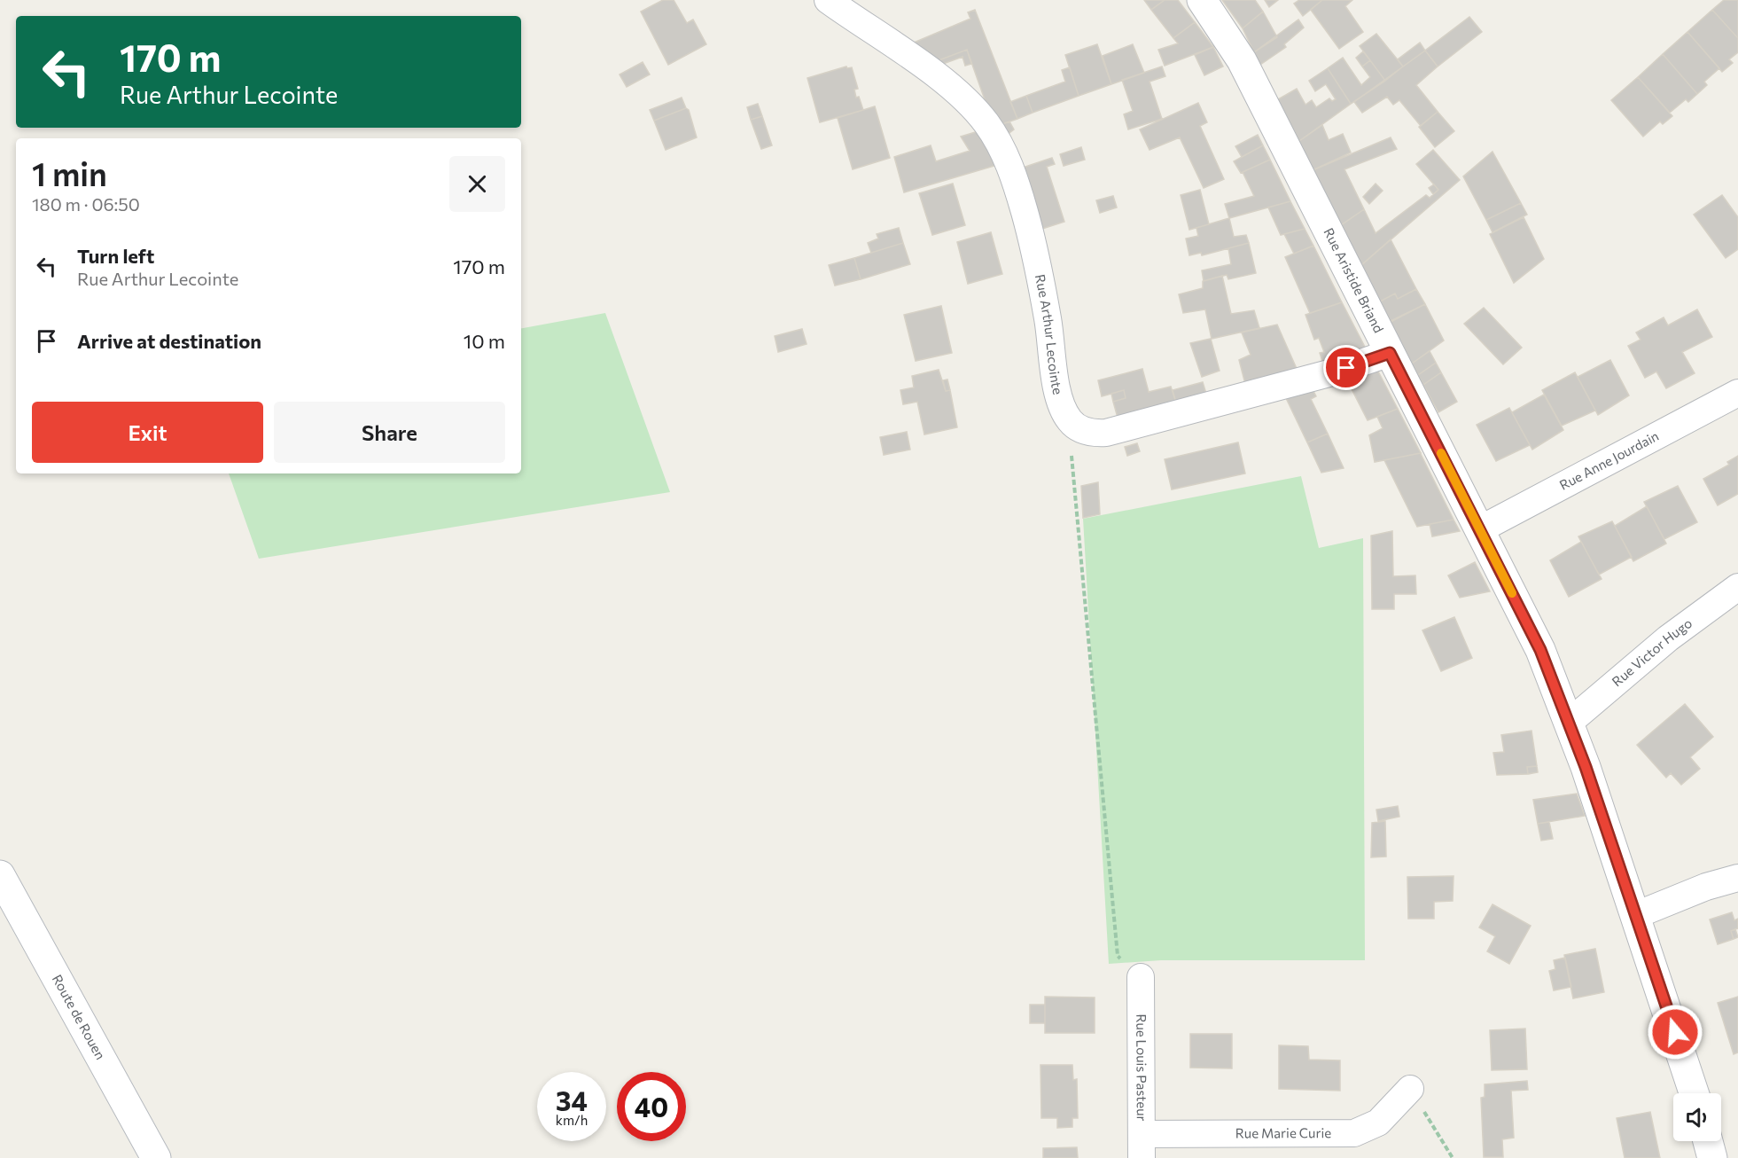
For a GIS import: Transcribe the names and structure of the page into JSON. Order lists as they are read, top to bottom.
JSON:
{
  "streets": {
    "street": [
      "Rue Aristide Briand",
      "Rue Arthur Lecointe",
      "Rue Anne Jourdain",
      "Rue Victor Hugo",
      "Route de Rouen",
      "Rue Louis Pasteur",
      "Rue Marie Curie"
    ]
  },
  "crossings": [
    ["Rue Aristide Briand", "Rue Anne Jourdain"],
    ["Rue Aristide Briand", "Rue Victor Hugo"],
    ["Rue Louis Pasteur", "Rue Marie Curie"]
  ],
  "page": {
    "turn": ["170 m", "Rue Arthur Lecointe"],
    "heading": ["1 min", "180 m · 06:50"],
    "list": [
      {
        "name": "Turn left",
        "note": "Rue Arthur Lecointe",
        "value": "170 m"
      },
      {
        "name": "Arrive at destination",
        "value": "10 m"
      }
    ],
    "buttons": ["Exit", "Share"],
    "speed": "34 km/h",
    "limit": "40"
  }
}
